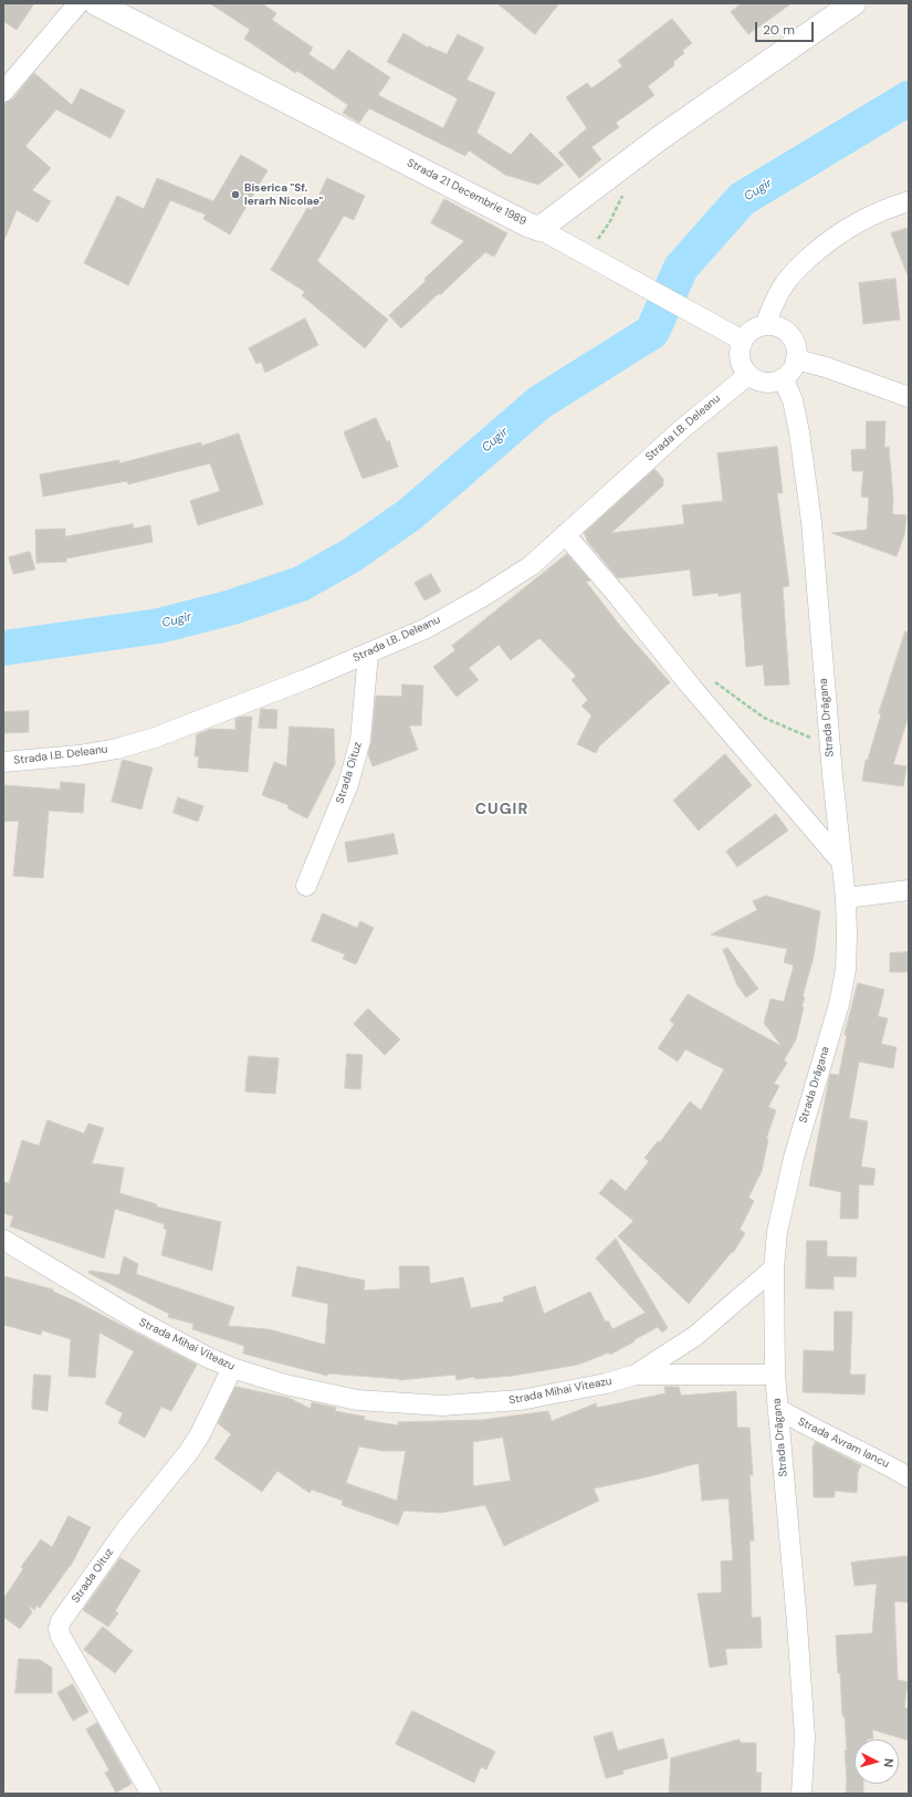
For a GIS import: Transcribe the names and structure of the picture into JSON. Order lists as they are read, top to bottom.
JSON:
{
  "streets": {
    "main road": ["Strada 21 Decembrie 1989"],
    "street": [
      "Strada I.B. Deleanu",
      "Strada Drăgana",
      "Strada Oituz",
      "Strada Mihai Viteazu",
      "Strada Avram Iancu"
    ]
  },
  "crossings": [
    ["Strada I.B. Deleanu", "Strada Drăgana"],
    ["Strada I.B. Deleanu", "Strada Oituz"],
    ["Strada Drăgana", "Strada Mihai Viteazu"],
    ["Strada Drăgana", "Strada Avram Iancu"],
    ["Strada Oituz", "Strada Mihai Viteazu"]
  ],
  "districts": ["CUGIR"],
  "water": ["Cugir"],
  "places": ["Biserica \"Sf. Ierarh Nicolae\""],
  "scale_bar": "20 m",
  "north": "right"
}
